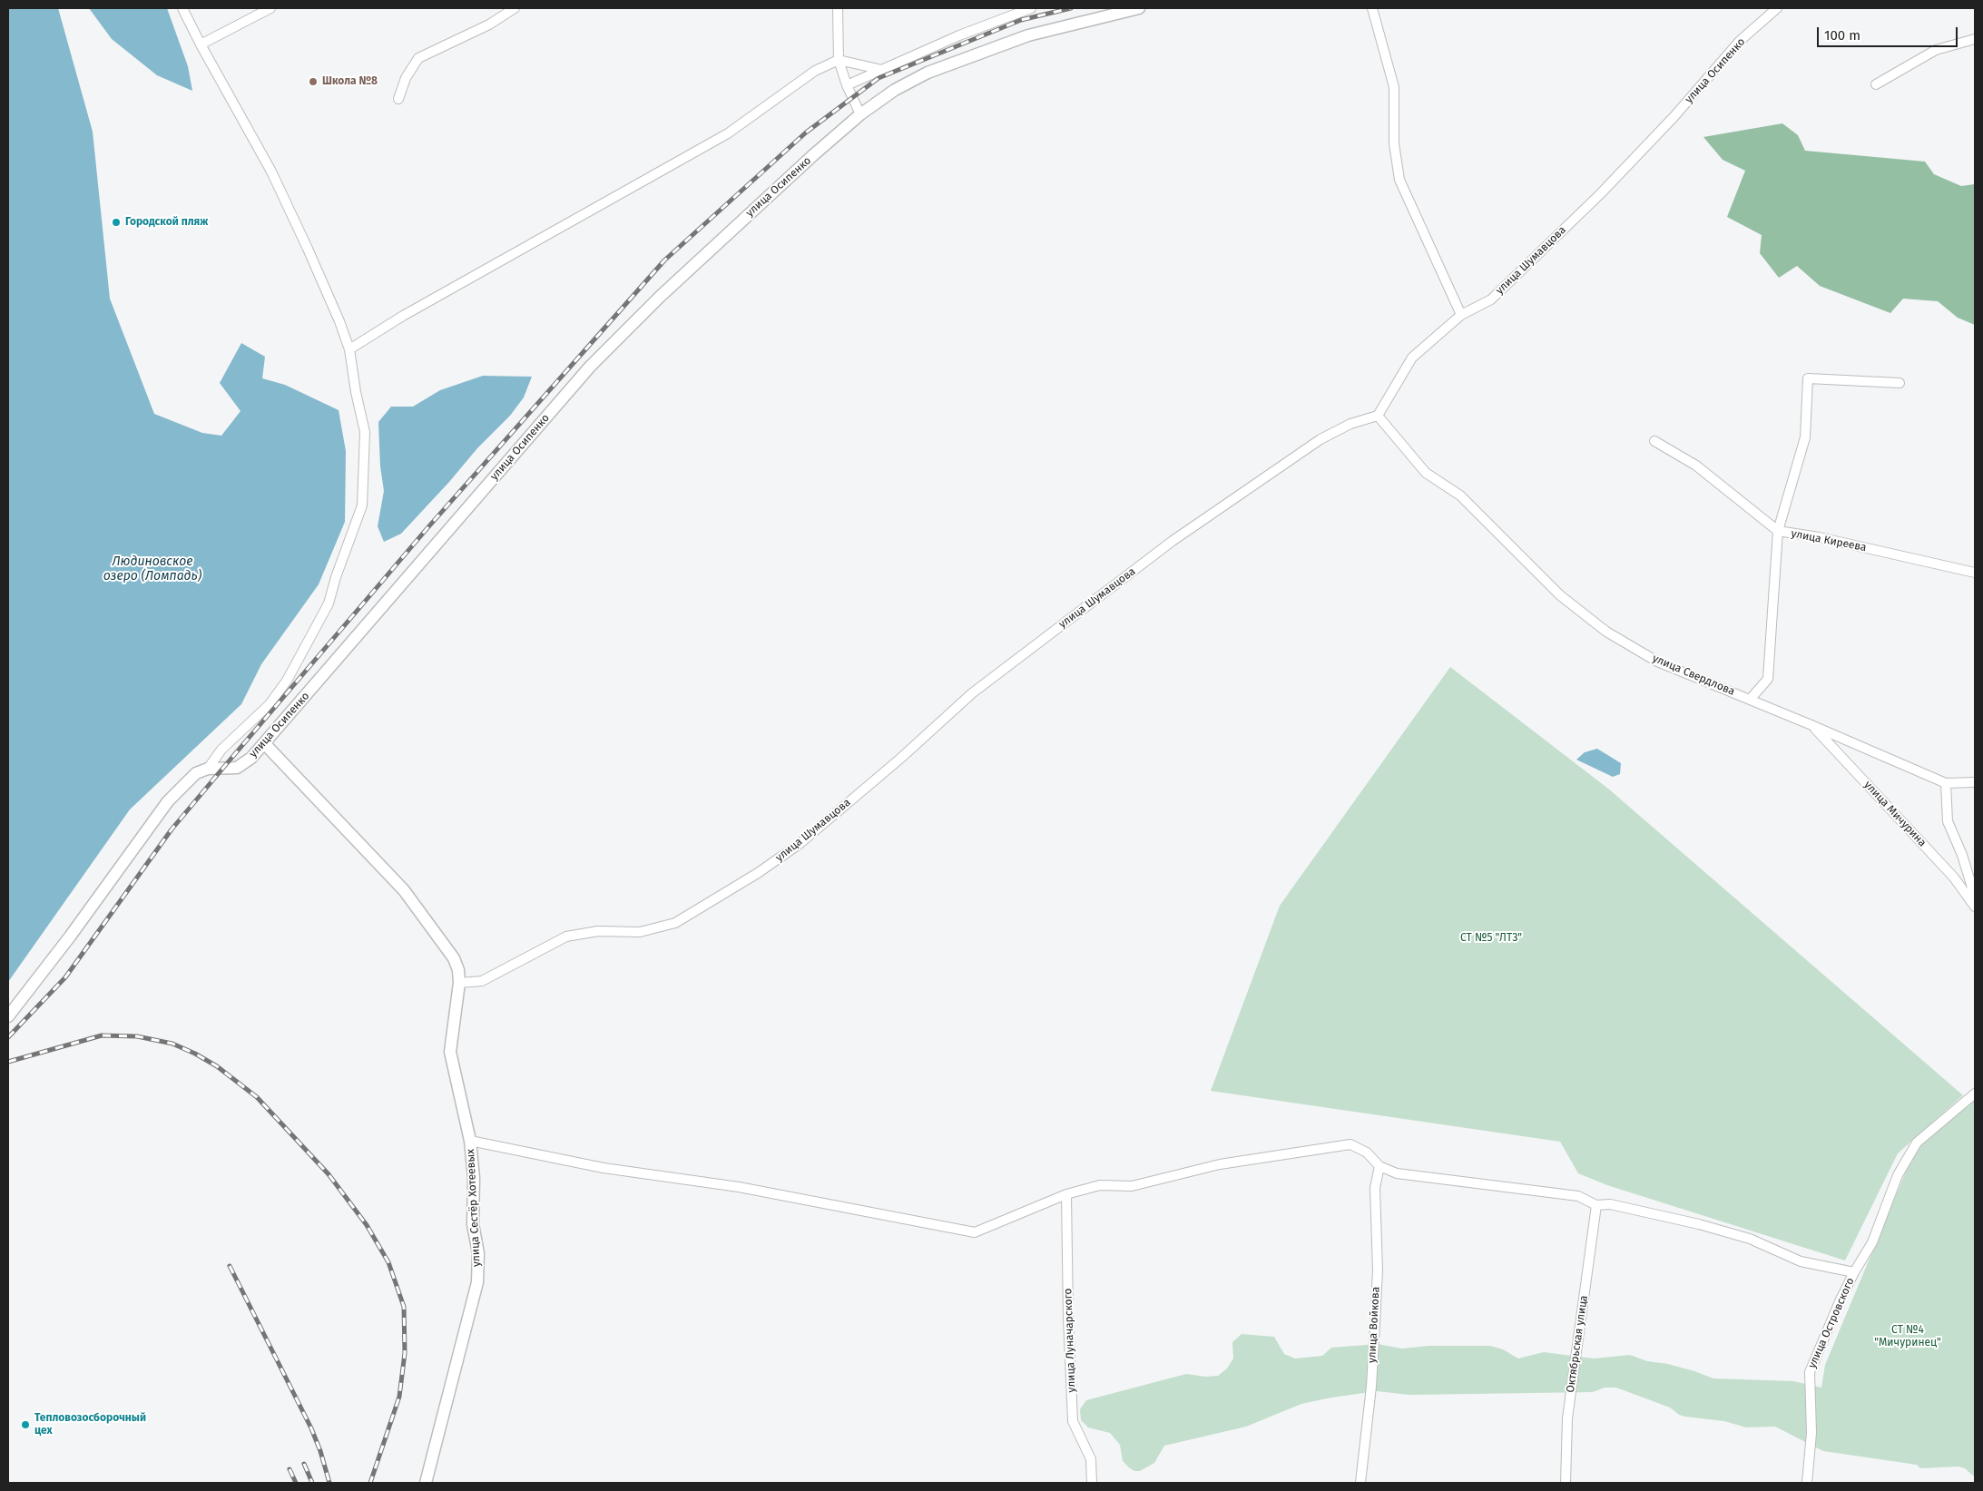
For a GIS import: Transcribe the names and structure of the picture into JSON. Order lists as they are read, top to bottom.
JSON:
{
  "streets": {
    "street": [
      "улица Осипенко",
      "улица Шумавцова",
      "улица Киреева",
      "улица Свердлова",
      "улица Мичурина",
      "улица Сестёр Хотеевых",
      "улица Островского",
      "улица Войкова",
      "улица Луначарского",
      "Октябрьская улица"
    ]
  },
  "crossings": [
    ["улица Осипенко", "улица Шумавцова"],
    ["улица Осипенко", "улица Сестёр Хотеевых"],
    ["улица Шумавцова", "улица Свердлова"],
    ["улица Шумавцова", "улица Сестёр Хотеевых"],
    ["улица Свердлова", "улица Мичурина"]
  ],
  "water": ["Людиновское озеро (Ломпадь)"],
  "parks": ["СТ №5 \"ЛТЗ\"", "СТ №4 \"Мичуринец\""],
  "places": ["Школа №8", "Городской пляж", "Тепловозосборочный цех"],
  "scale_bar": "100 m"
}
